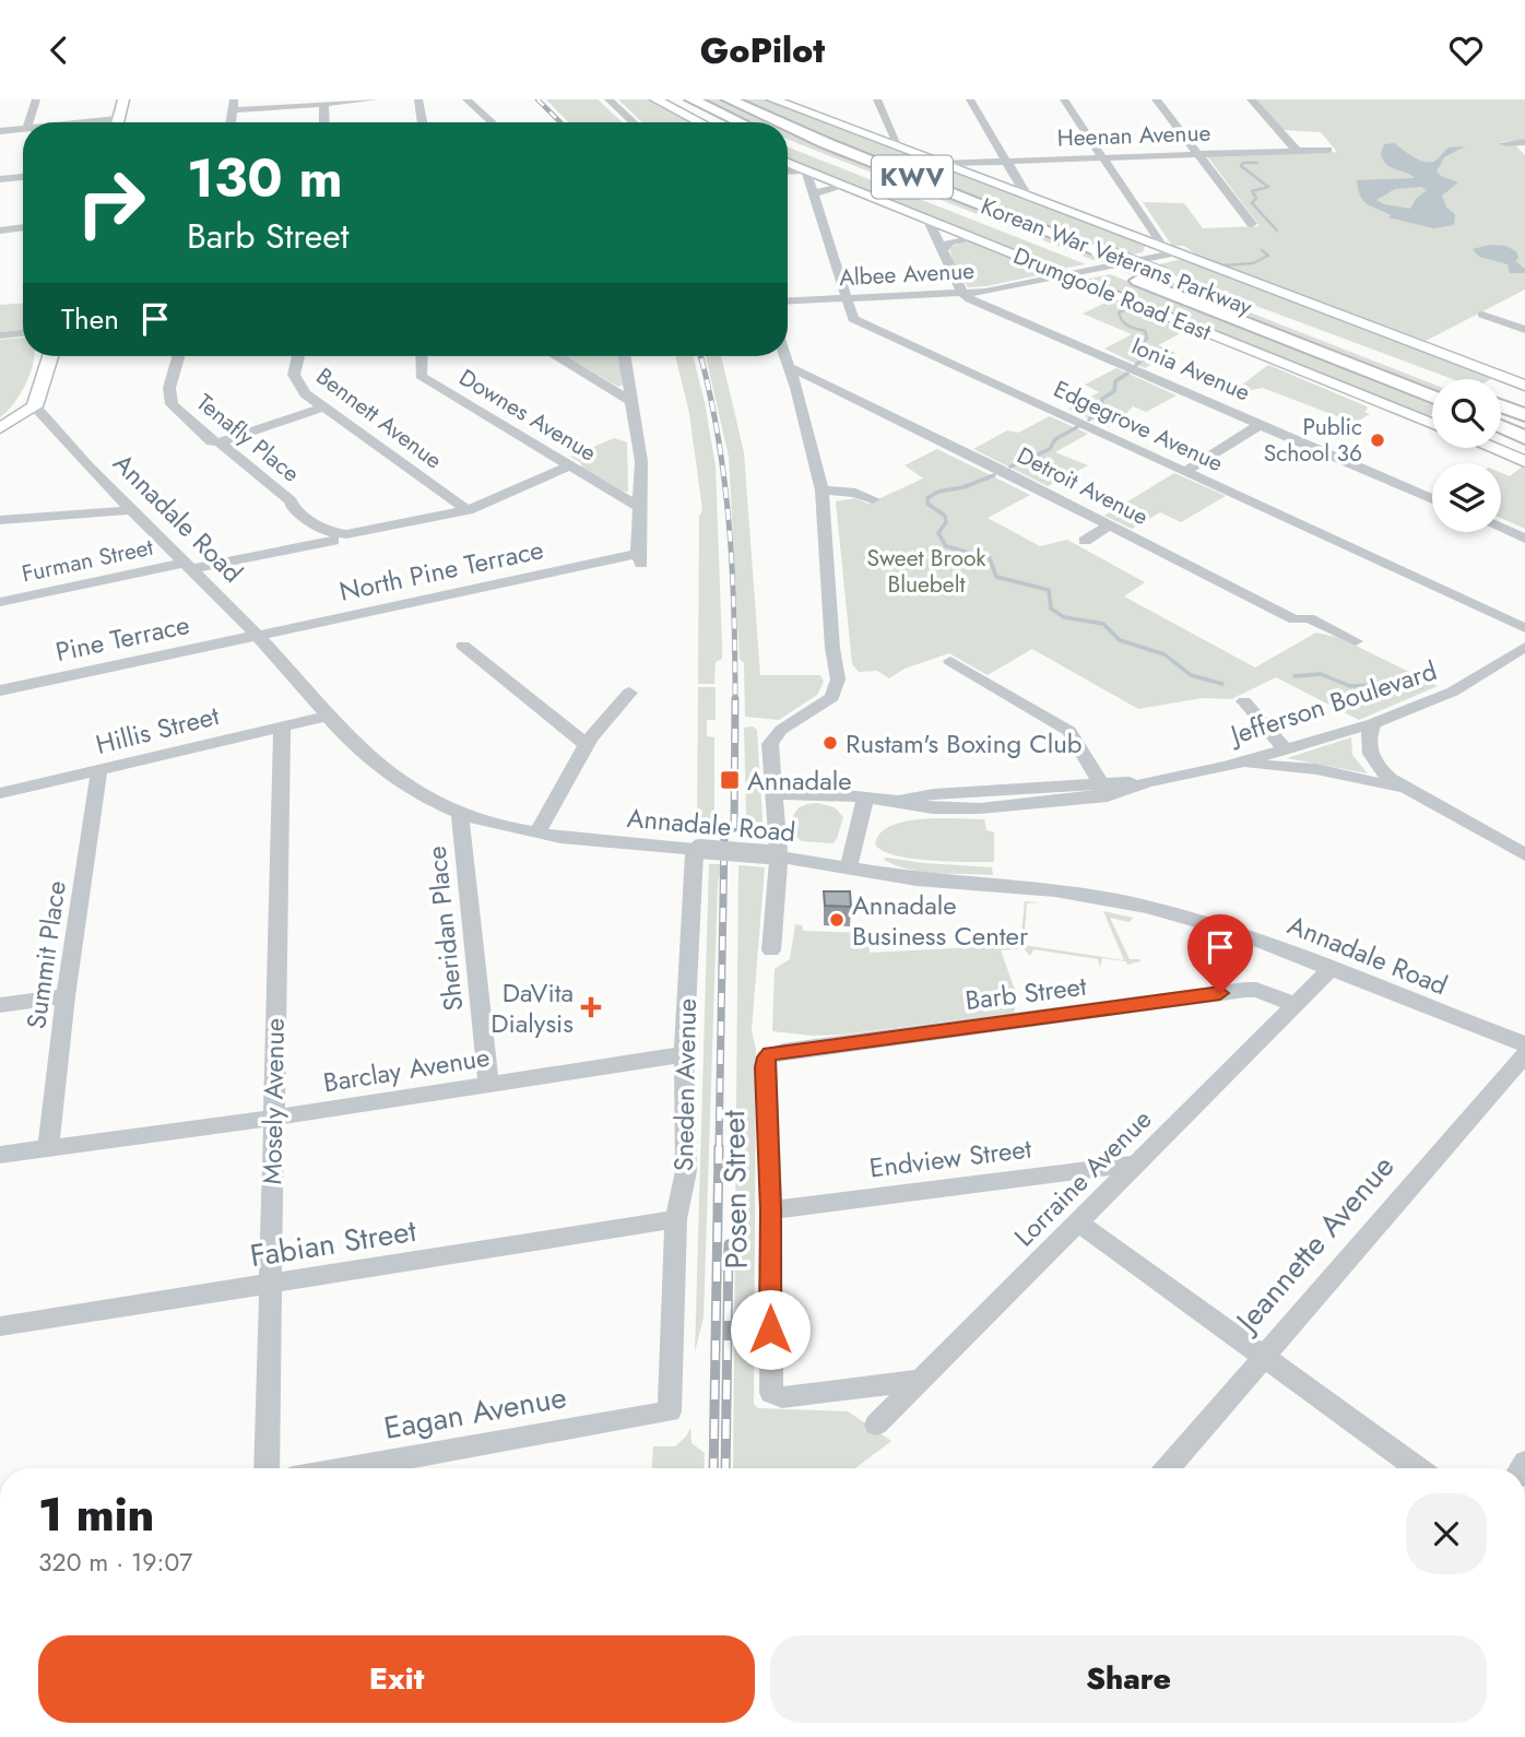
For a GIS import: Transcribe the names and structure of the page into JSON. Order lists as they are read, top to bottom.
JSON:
{
  "streets": {
    "highway": ["KWV", "Korean War Veterans Parkway"],
    "main road": ["Drumgoole Road East"],
    "street": [
      "Heenan Avenue",
      "Albee Avenue",
      "Ionia Avenue",
      "Downes Avenue",
      "Bennett Avenue",
      "Edgegrove Avenue",
      "Tenafly Place",
      "Detroit Avenue",
      "Annadale Road",
      "Furman Street",
      "North Pine Terrace",
      "Pine Terrace",
      "Jefferson Boulevard",
      "Hillis Street",
      "Sheridan Place",
      "Summit Place",
      "Barb Street",
      "Barclay Avenue",
      "Sneden Avenue",
      "Mosely Avenue",
      "Endview Street",
      "Lorraine Avenue",
      "Posen Street",
      "Fabian Street",
      "Jeannette Avenue",
      "Eagan Avenue"
    ]
  },
  "crossings": [
    ["Albee Avenue", "Drumgoole Road East"],
    ["Albee Avenue", "Ionia Avenue"],
    ["Albee Avenue", "Edgegrove Avenue"],
    ["Drumgoole Road East", "Edgegrove Avenue"],
    ["Downes Avenue", "Furman Street"],
    ["Downes Avenue", "North Pine Terrace"],
    ["Bennett Avenue", "Furman Street"],
    ["Tenafly Place", "Furman Street"],
    ["Annadale Road", "Furman Street"],
    ["Annadale Road", "North Pine Terrace"],
    ["Annadale Road", "Pine Terrace"],
    ["Annadale Road", "Hillis Street"],
    ["Annadale Road", "Sheridan Place"],
    ["Annadale Road", "Sneden Avenue"],
    ["Annadale Road", "Lorraine Avenue"],
    ["North Pine Terrace", "Pine Terrace"],
    ["Hillis Street", "Summit Place"],
    ["Hillis Street", "Mosely Avenue"],
    ["Sheridan Place", "Barclay Avenue"],
    ["Summit Place", "Barclay Avenue"],
    ["Barb Street", "Lorraine Avenue"],
    ["Barb Street", "Posen Street"],
    ["Barclay Avenue", "Sneden Avenue"],
    ["Barclay Avenue", "Mosely Avenue"],
    ["Sneden Avenue", "Fabian Street"],
    ["Sneden Avenue", "Eagan Avenue"],
    ["Mosely Avenue", "Fabian Street"],
    ["Endview Street", "Lorraine Avenue"],
    ["Endview Street", "Posen Street"],
    ["Lorraine Avenue", "Posen Street"]
  ],
  "parks": ["Sweet Brook Bluebelt"],
  "places": {
    "other": ["Public School 36", "Rustam's Boxing Club", "Annadale Business Center"],
    "transit": ["Annadale"],
    "health": ["DaVita Dialysis"]
  },
  "page": {
    "header": "GoPilot",
    "turn": ["130 m", "Barb Street"],
    "then": "Then",
    "heading": ["1 min", "320 m · 19:07"],
    "buttons": ["Exit", "Share"]
  }
}
